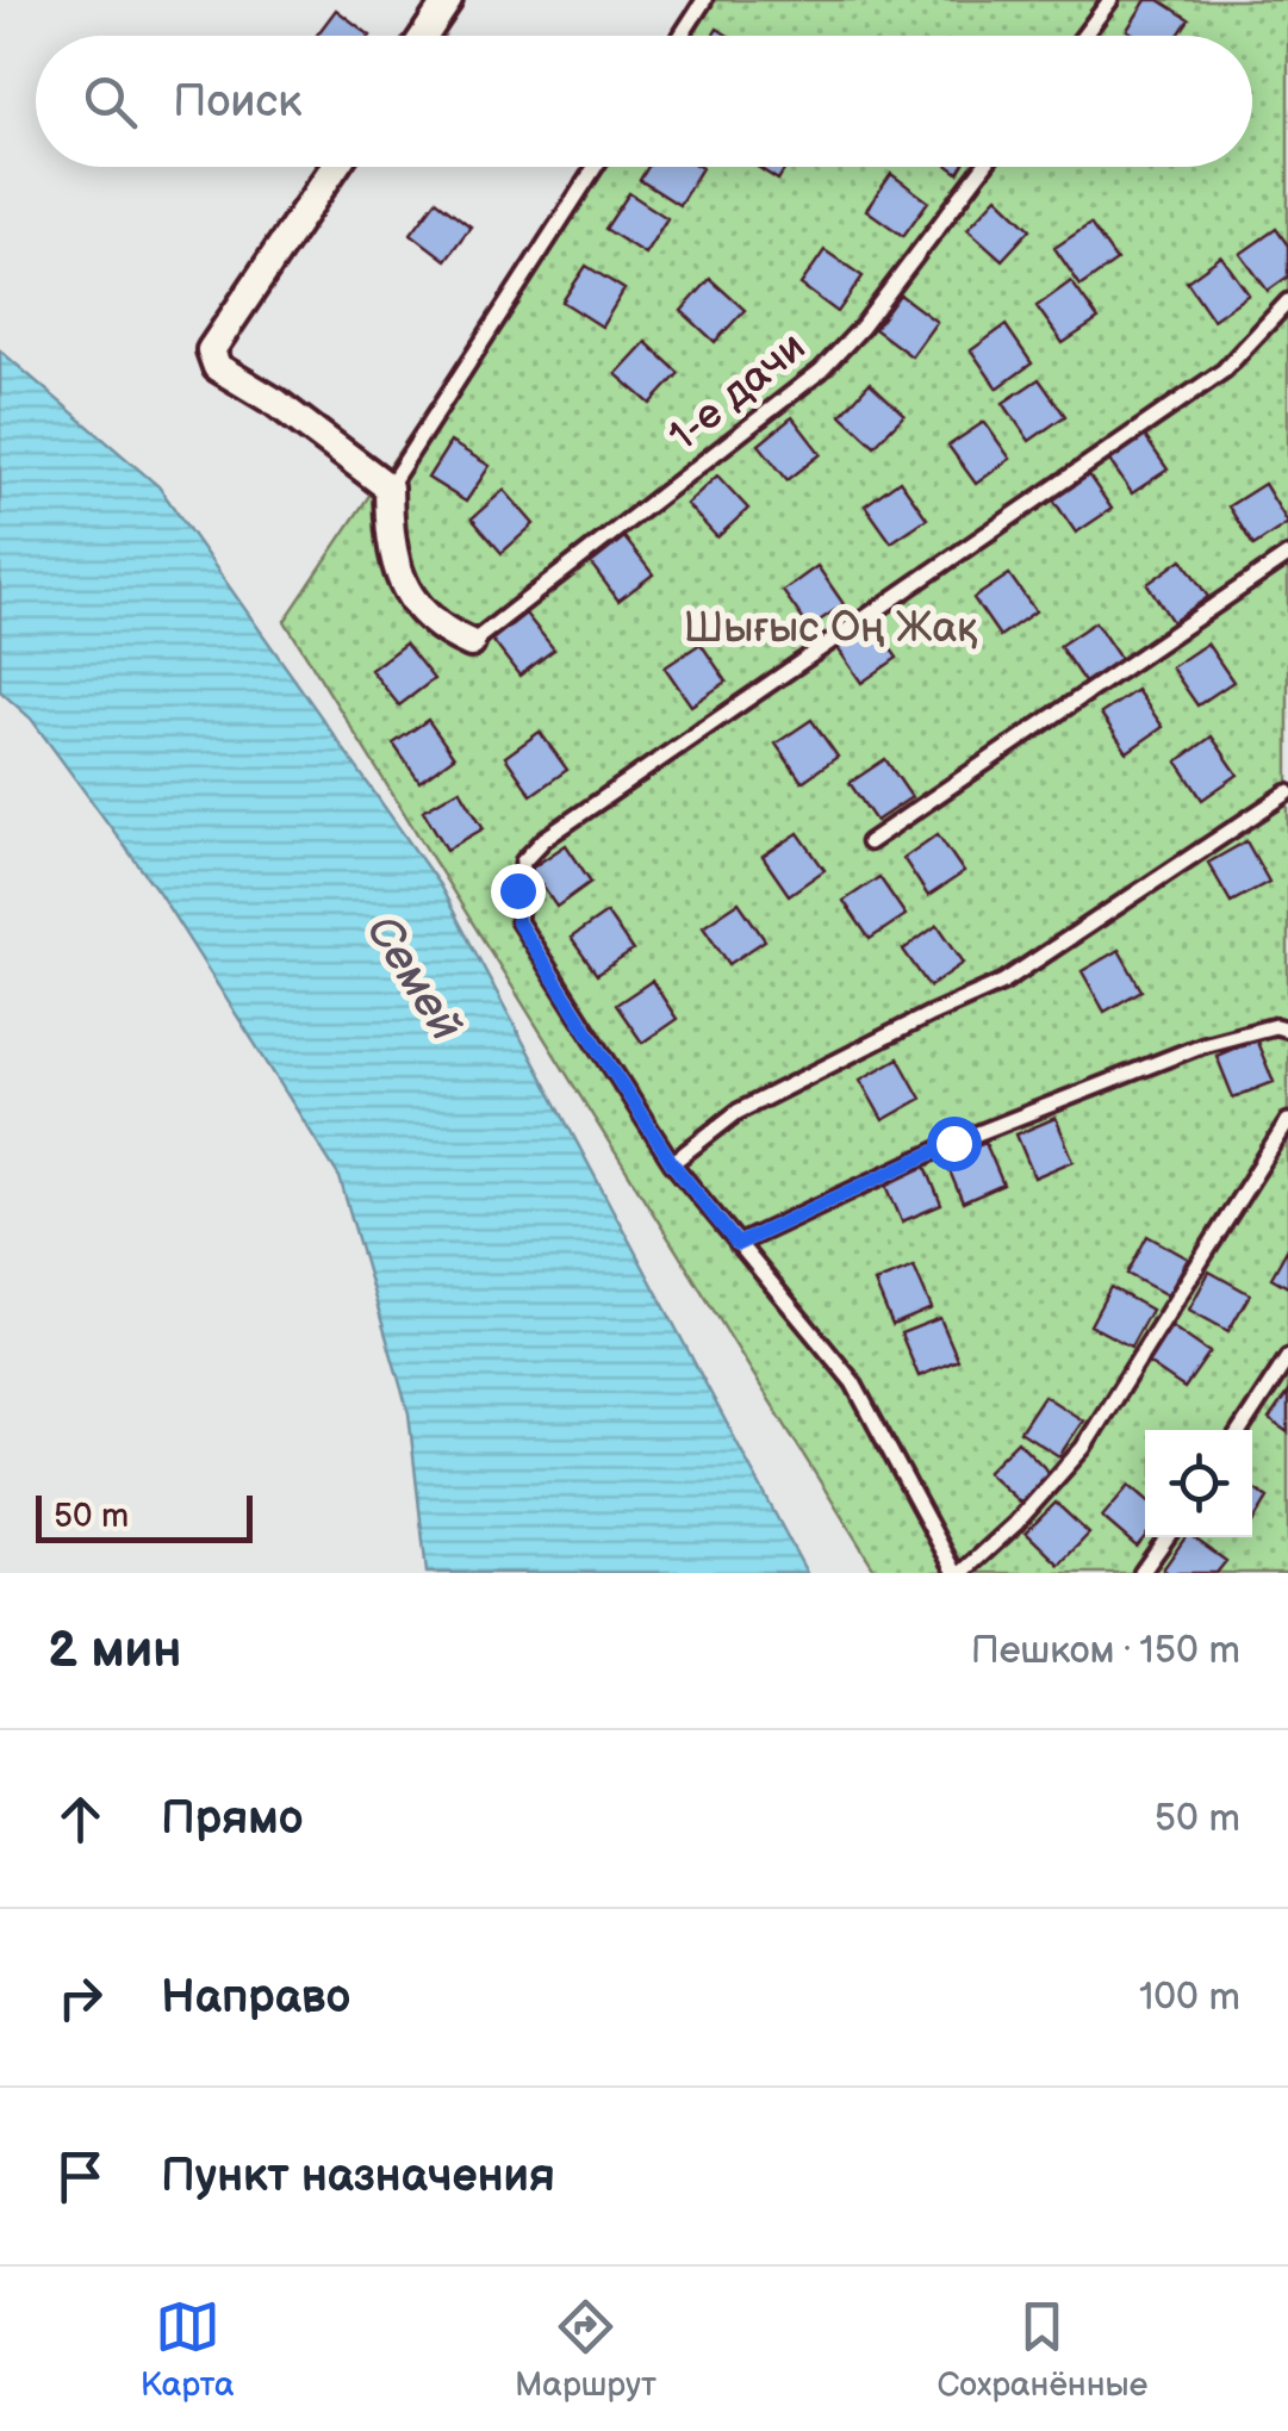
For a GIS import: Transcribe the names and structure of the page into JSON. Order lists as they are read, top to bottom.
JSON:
{
  "streets": {
    "lane": ["1-е дачи"]
  },
  "water": ["Семей"],
  "parks": ["Шығыс Оң Жақ"],
  "scale_bar": "50 m",
  "page": {
    "search": "Поиск",
    "scale": "50 m",
    "heading": ["2 мин", "Пешком · 150 m"],
    "list": [
      ["Прямо", "50 m"],
      ["Направо", "100 m"],
      "Пункт назначения"
    ],
    "nav": ["Карта", "Маршрут", "Сохранённые"]
  }
}
